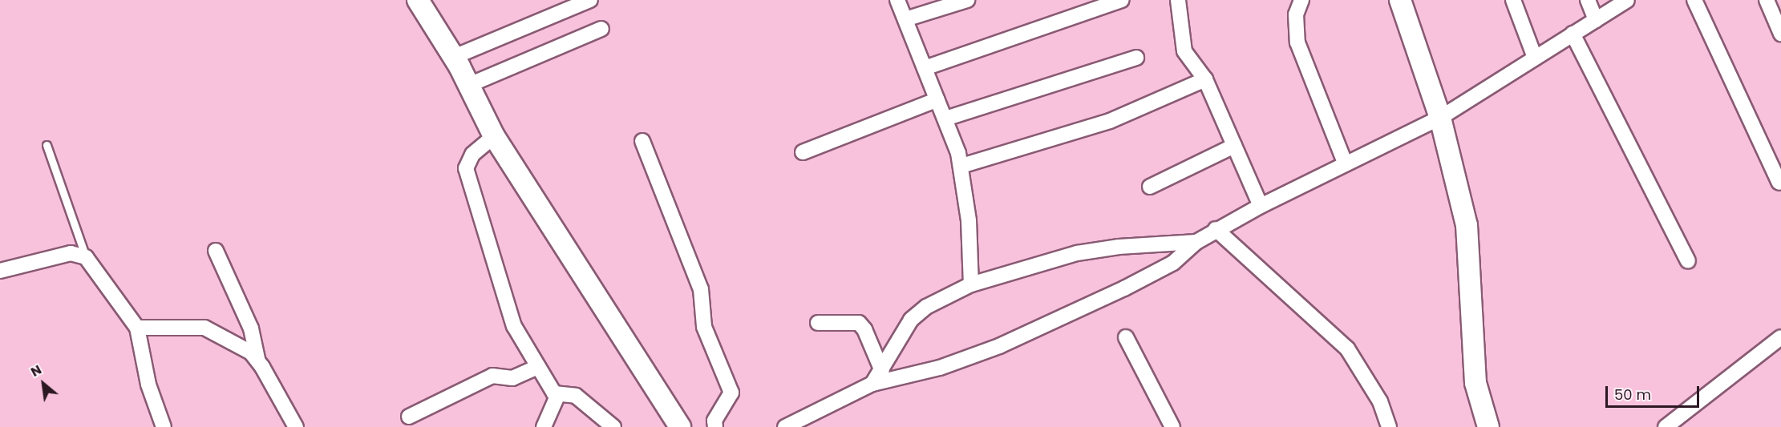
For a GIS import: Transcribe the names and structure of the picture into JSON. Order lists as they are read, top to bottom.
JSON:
{
  "scale_bar": "50 m",
  "north": "top left"
}
